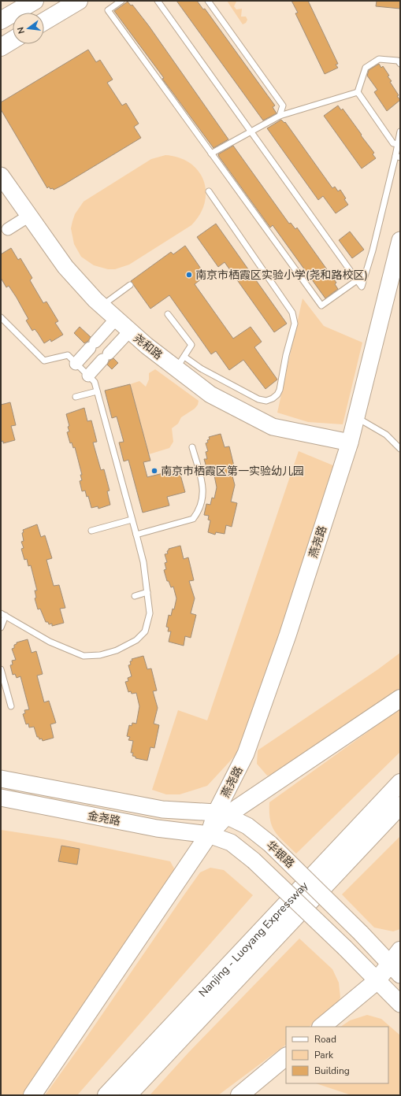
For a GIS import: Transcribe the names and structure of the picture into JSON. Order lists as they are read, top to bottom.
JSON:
{
  "streets": {
    "main road": [
      "尧和路",
      "燕尧路",
      "金尧路",
      "华银路",
      "Nanjing - Luoyang Expressway"
    ]
  },
  "crossings": [
    ["尧和路", "燕尧路"],
    ["燕尧路", "华银路"],
    ["金尧路", "华银路"]
  ],
  "places": ["南京市栖霞区实验小学(尧和路校区)", "南京市栖霞区第一实验幼儿园"],
  "legend": ["Road", "Park", "Building"],
  "north": "left"
}
